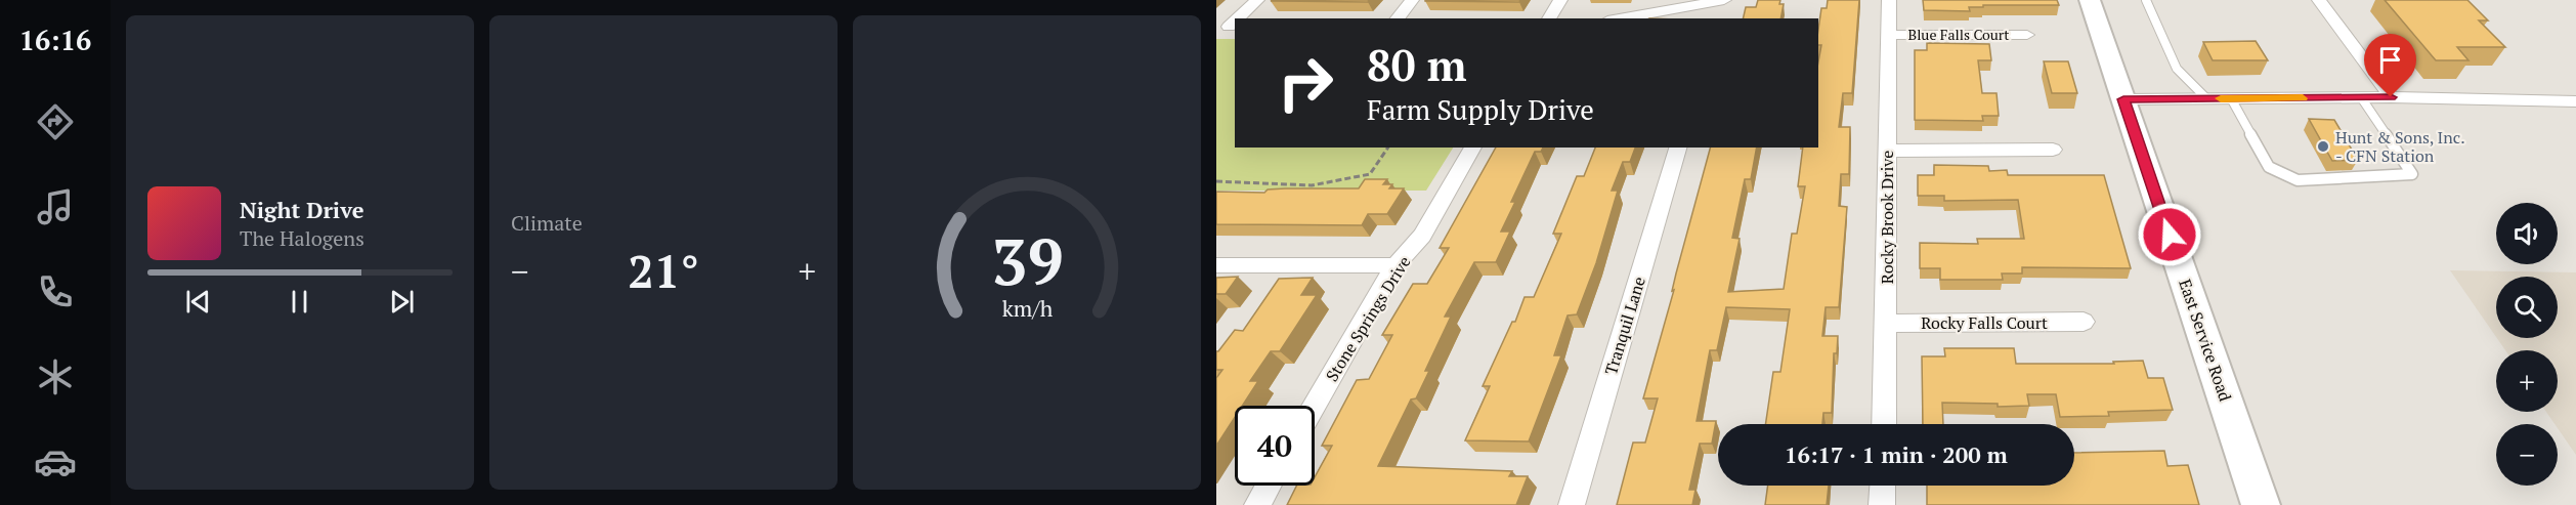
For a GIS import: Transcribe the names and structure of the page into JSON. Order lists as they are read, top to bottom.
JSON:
{
  "streets": {
    "street": [
      "Blue Falls Court",
      "Rocky Brook Drive",
      "Stone Springs Drive",
      "Rocky Falls Court",
      "Tranquil Lane",
      "East Service Road"
    ]
  },
  "crossings": [
    ["Blue Falls Court", "Rocky Brook Drive"],
    ["Rocky Brook Drive", "Rocky Falls Court"]
  ],
  "places": ["Hunt & Sons, Inc. - CFN Station"],
  "page": {
    "tabs": "16:16",
    "tile": "Climate",
    "turn": ["80 m", "Farm Supply Drive"],
    "song": ["Night Drive", "The Halogens"],
    "map_buttons": ["+", "−"],
    "heat": ["−", "21°", "+"],
    "limit": "40",
    "trip": "16:17 · 1 min · 200 m",
    "gauge": ["39", "km/h"]
  }
}
